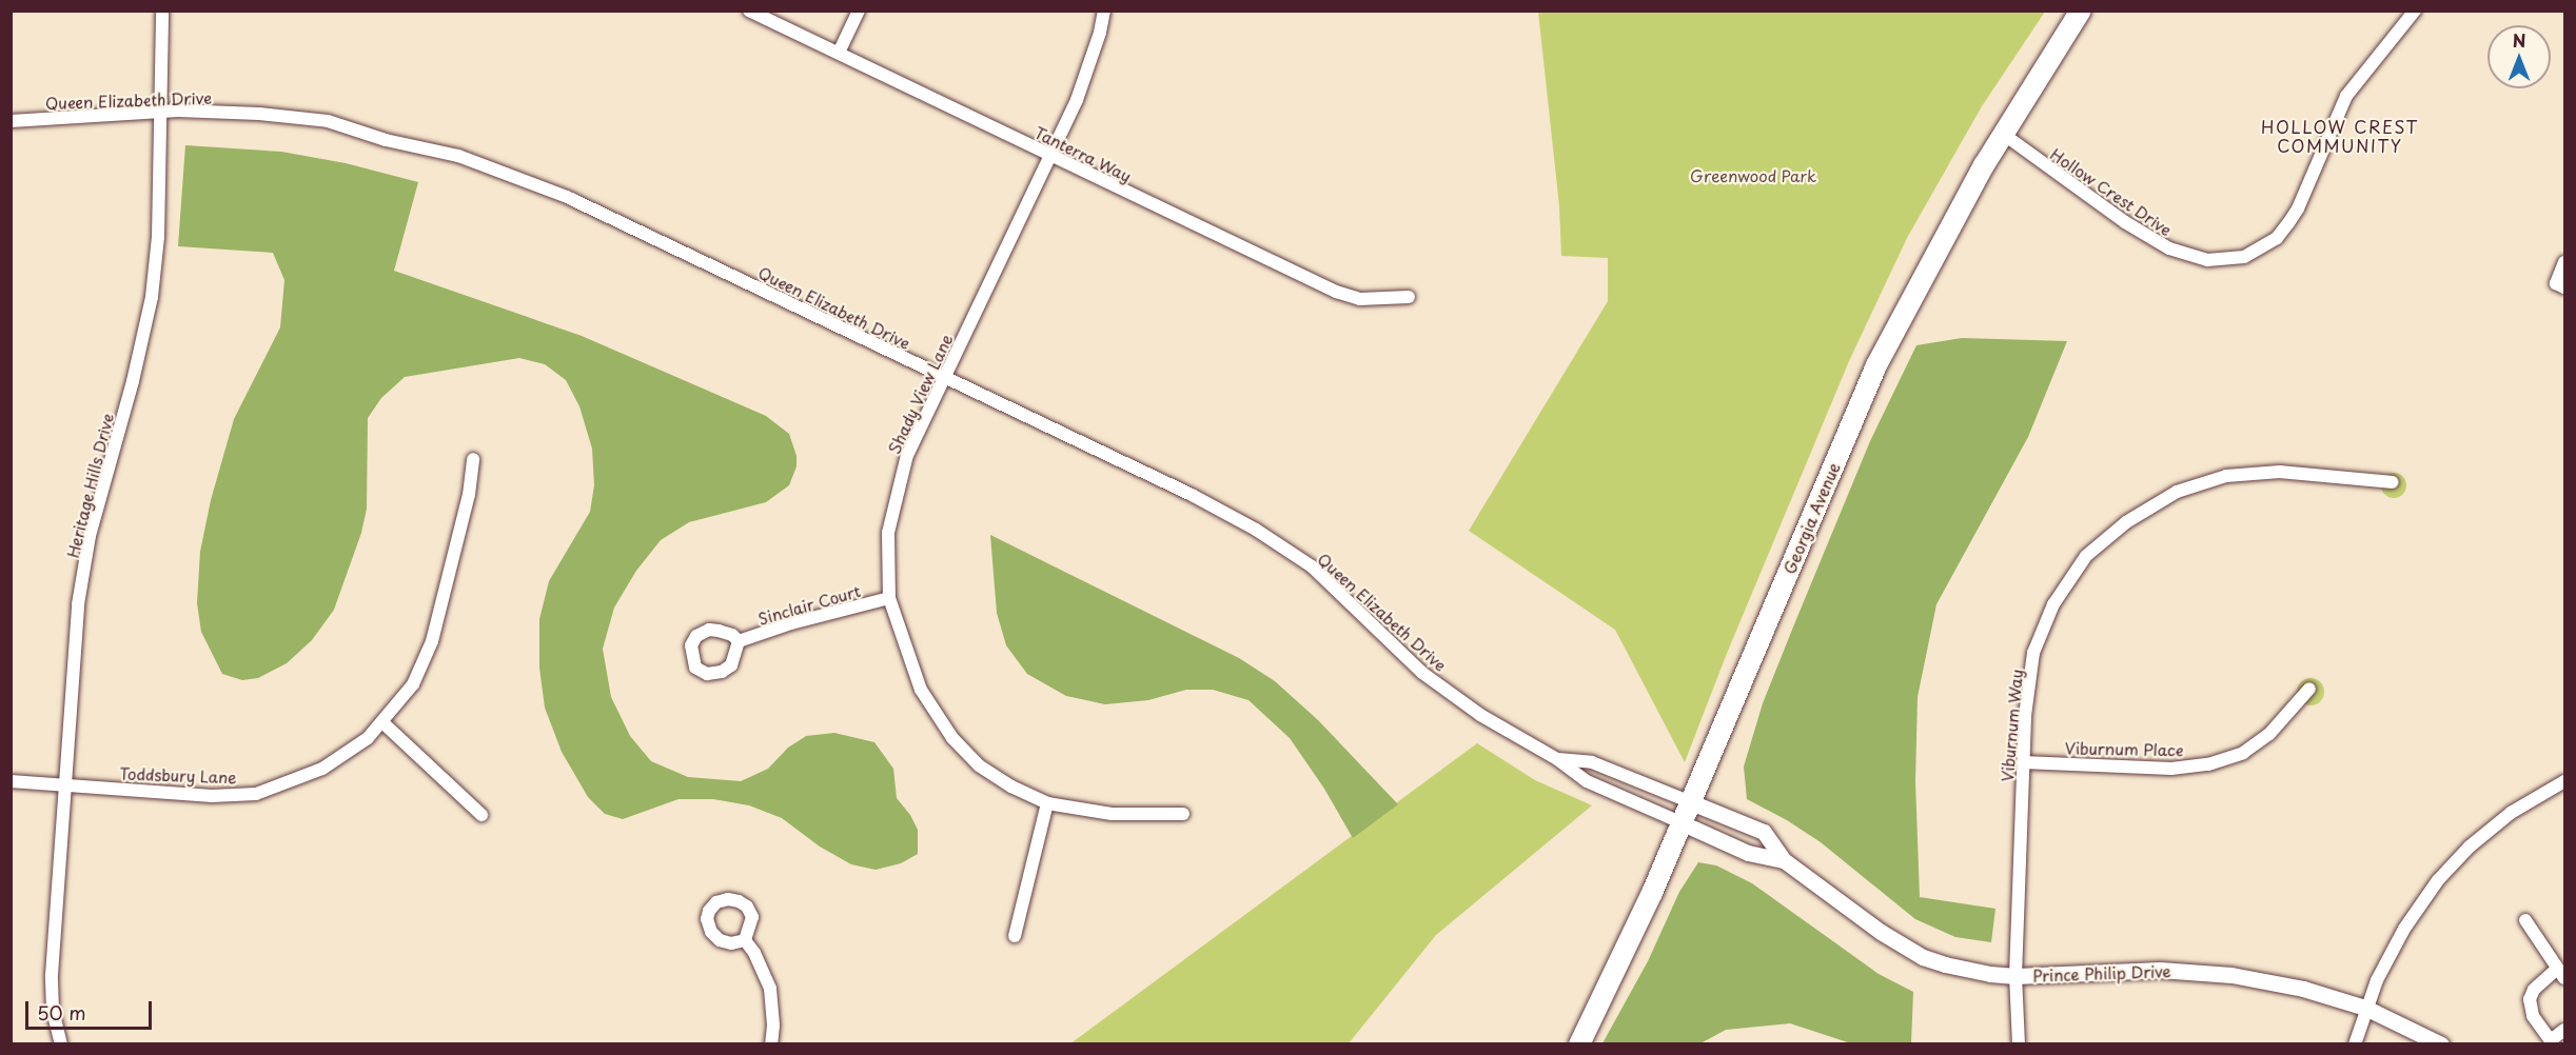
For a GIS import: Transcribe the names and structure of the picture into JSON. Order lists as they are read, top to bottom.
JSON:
{
  "streets": {
    "main road": ["Georgia Avenue"],
    "street": [
      "Queen Elizabeth Drive",
      "Tanterra Way",
      "Hollow Crest Drive",
      "Shady View Lane",
      "Heritage Hills Drive",
      "Sinclair Court",
      "Viburnum Way",
      "Viburnum Place",
      "Toddsbury Lane",
      "Prince Philip Drive"
    ]
  },
  "crossings": [
    ["Queen Elizabeth Drive", "Shady View Lane"],
    ["Queen Elizabeth Drive", "Heritage Hills Drive"],
    ["Queen Elizabeth Drive", "Georgia Avenue"],
    ["Queen Elizabeth Drive", "Prince Philip Drive"],
    ["Tanterra Way", "Shady View Lane"],
    ["Hollow Crest Drive", "Georgia Avenue"],
    ["Shady View Lane", "Sinclair Court"],
    ["Heritage Hills Drive", "Toddsbury Lane"],
    ["Georgia Avenue", "Prince Philip Drive"],
    ["Viburnum Way", "Viburnum Place"],
    ["Viburnum Way", "Prince Philip Drive"]
  ],
  "districts": ["HOLLOW CREST COMMUNITY"],
  "parks": ["Greenwood Park"],
  "scale_bar": "50 m",
  "north": "top"
}
